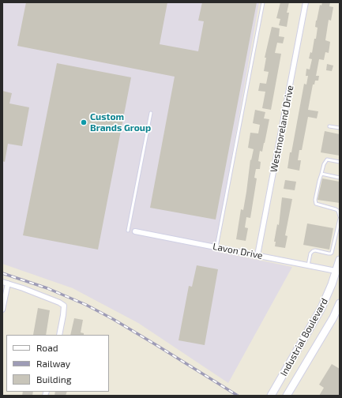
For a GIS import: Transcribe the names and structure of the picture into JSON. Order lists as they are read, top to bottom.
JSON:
{
  "streets": {
    "main road": ["Industrial Boulevard"],
    "street": ["Westmoreland Drive", "Lavon Drive"]
  },
  "crossings": [
    ["Westmoreland Drive", "Lavon Drive"],
    ["Lavon Drive", "Industrial Boulevard"]
  ],
  "places": ["Custom Brands Group"],
  "legend": ["Road", "Railway", "Building"]
}
